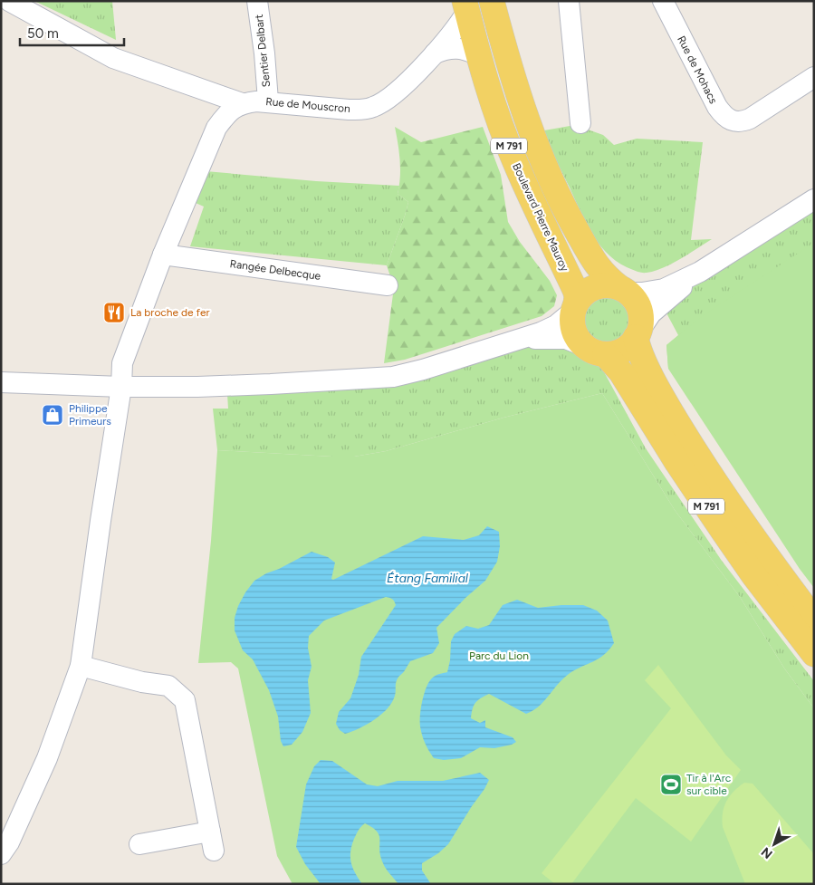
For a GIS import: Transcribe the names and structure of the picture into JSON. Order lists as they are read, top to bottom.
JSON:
{
  "streets": {
    "main road": ["M 791", "Boulevard Pierre Mauroy"],
    "street": [
      "Sentier Delbart",
      "Rue de Mohacs",
      "Rue de Mouscron",
      "Rangée Delbecque"
    ]
  },
  "crossings": [
    ["Sentier Delbart", "Rue de Mouscron"],
    ["Rue de Mouscron", "Boulevard Pierre Mauroy"],
    ["M 791", "Boulevard Pierre Mauroy"]
  ],
  "water": ["Étang Familial"],
  "parks": ["Parc du Lion"],
  "places": {
    "restaurant": ["La broche de fer"],
    "shop": ["Philippe Primeurs"],
    "sports": ["Tir à l'Arc sur cible"]
  },
  "scale_bar": "50 m",
  "north": "bottom left"
}
